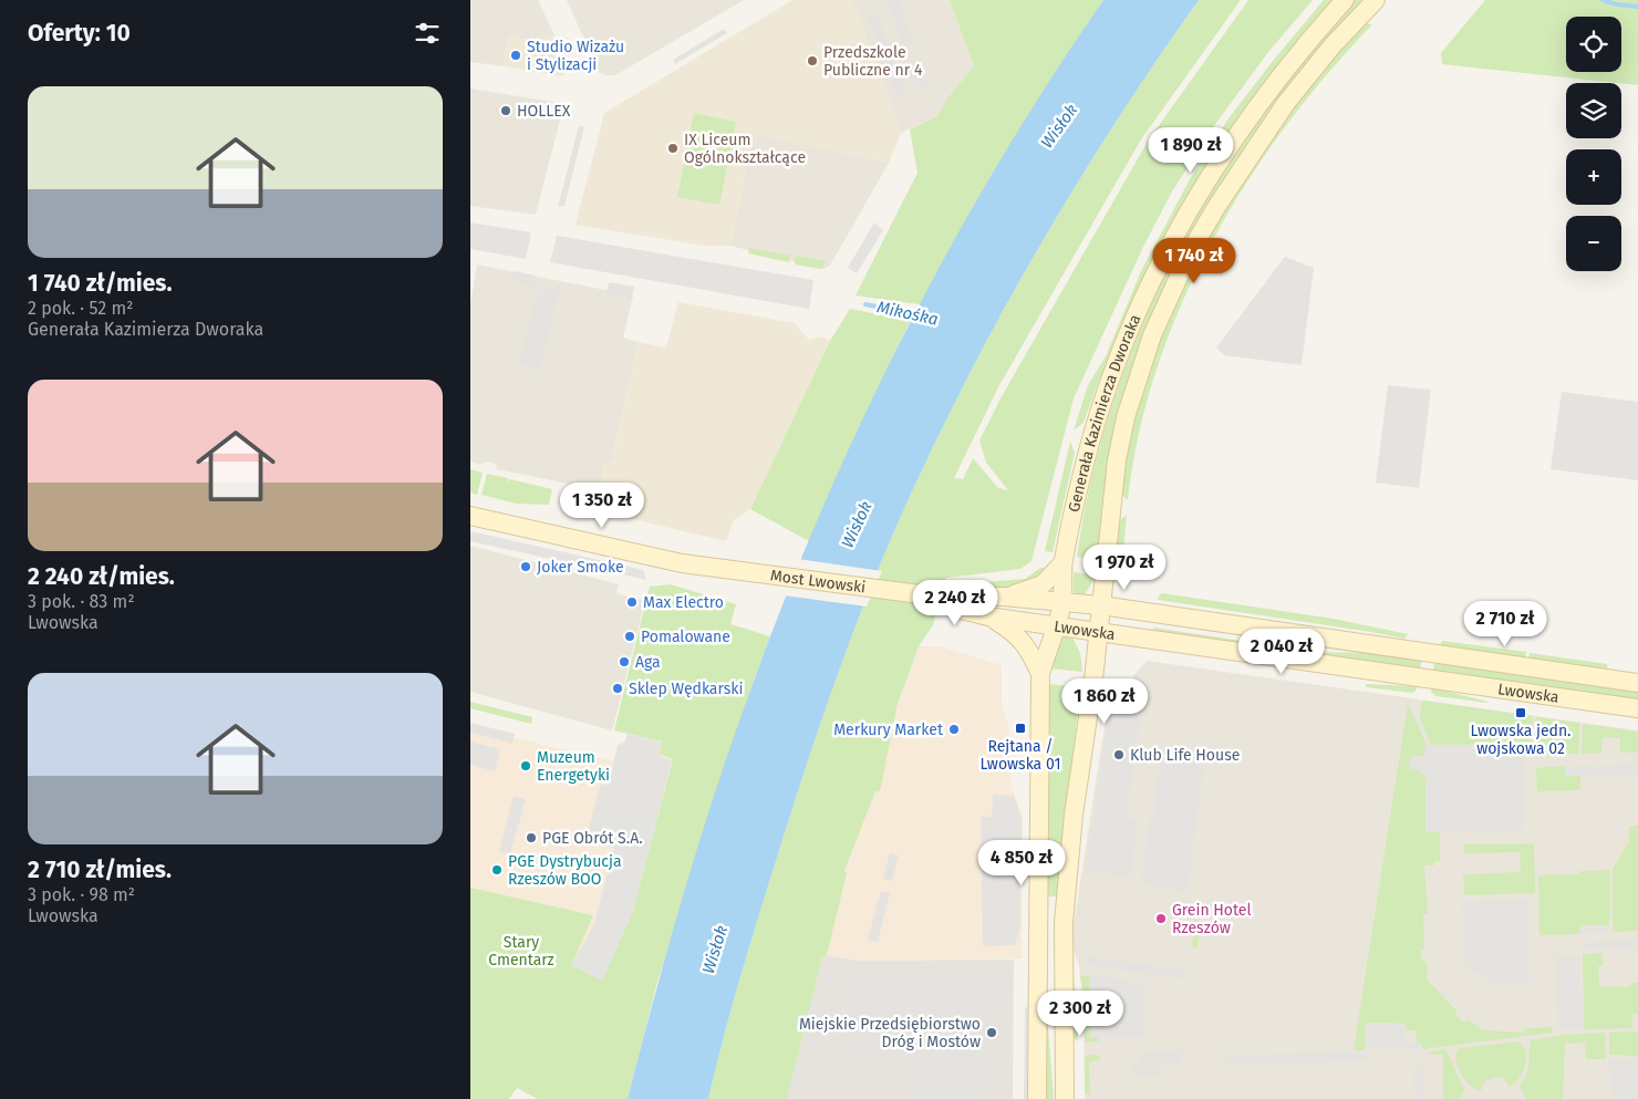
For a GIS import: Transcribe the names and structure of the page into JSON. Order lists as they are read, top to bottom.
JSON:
{
  "streets": {
    "main road": ["Generała Kazimierza Dworaka", "Most Lwowski", "Lwowska"]
  },
  "crossings": [
    ["Generała Kazimierza Dworaka", "Lwowska"],
    ["Most Lwowski", "Lwowska"]
  ],
  "water": ["Wisłok", "Mikośka"],
  "parks": ["Stary Cmentarz"],
  "places": {
    "other": [
      "Studio Wizażu i Stylizacji",
      "Przedszkole Publiczne nr 4",
      "HOLLEX",
      "IX Liceum Ogólnokształcące",
      "Joker Smoke",
      "Max Electro",
      "Pomalowane",
      "Aga",
      "Sklep Wędkarski",
      "Merkury Market",
      "Klub Life House",
      "Muzeum Energetyki",
      "PGE Obrót S.A.",
      "PGE Dystrybucja Rzeszów BOO",
      "Grein Hotel Rzeszów",
      "Miejskie Przedsiębiorstwo Dróg i Mostów"
    ],
    "transit": ["Lwowska jedn. wojskowa 02", "Rejtana / Lwowska 01"]
  },
  "page": {
    "heading": "Oferty: 10",
    "map_buttons": ["+", "−"],
    "list": [
      {
        "name": "1 740 zł/mies.",
        "note": "2 pok. · 52 m² · Generała Kazimierza Dworaka"
      },
      {
        "name": "2 240 zł/mies.",
        "note": "3 pok. · 83 m² · Lwowska"
      },
      {
        "name": "2 710 zł/mies.",
        "note": "3 pok. · 98 m² · Lwowska"
      }
    ],
    "price": [
      "1 890 zł",
      "1 740 zł",
      "1 350 zł",
      "1 970 zł",
      "2 240 zł",
      "2 710 zł",
      "2 040 zł",
      "1 860 zł",
      "4 850 zł",
      "2 300 zł"
    ]
  }
}
